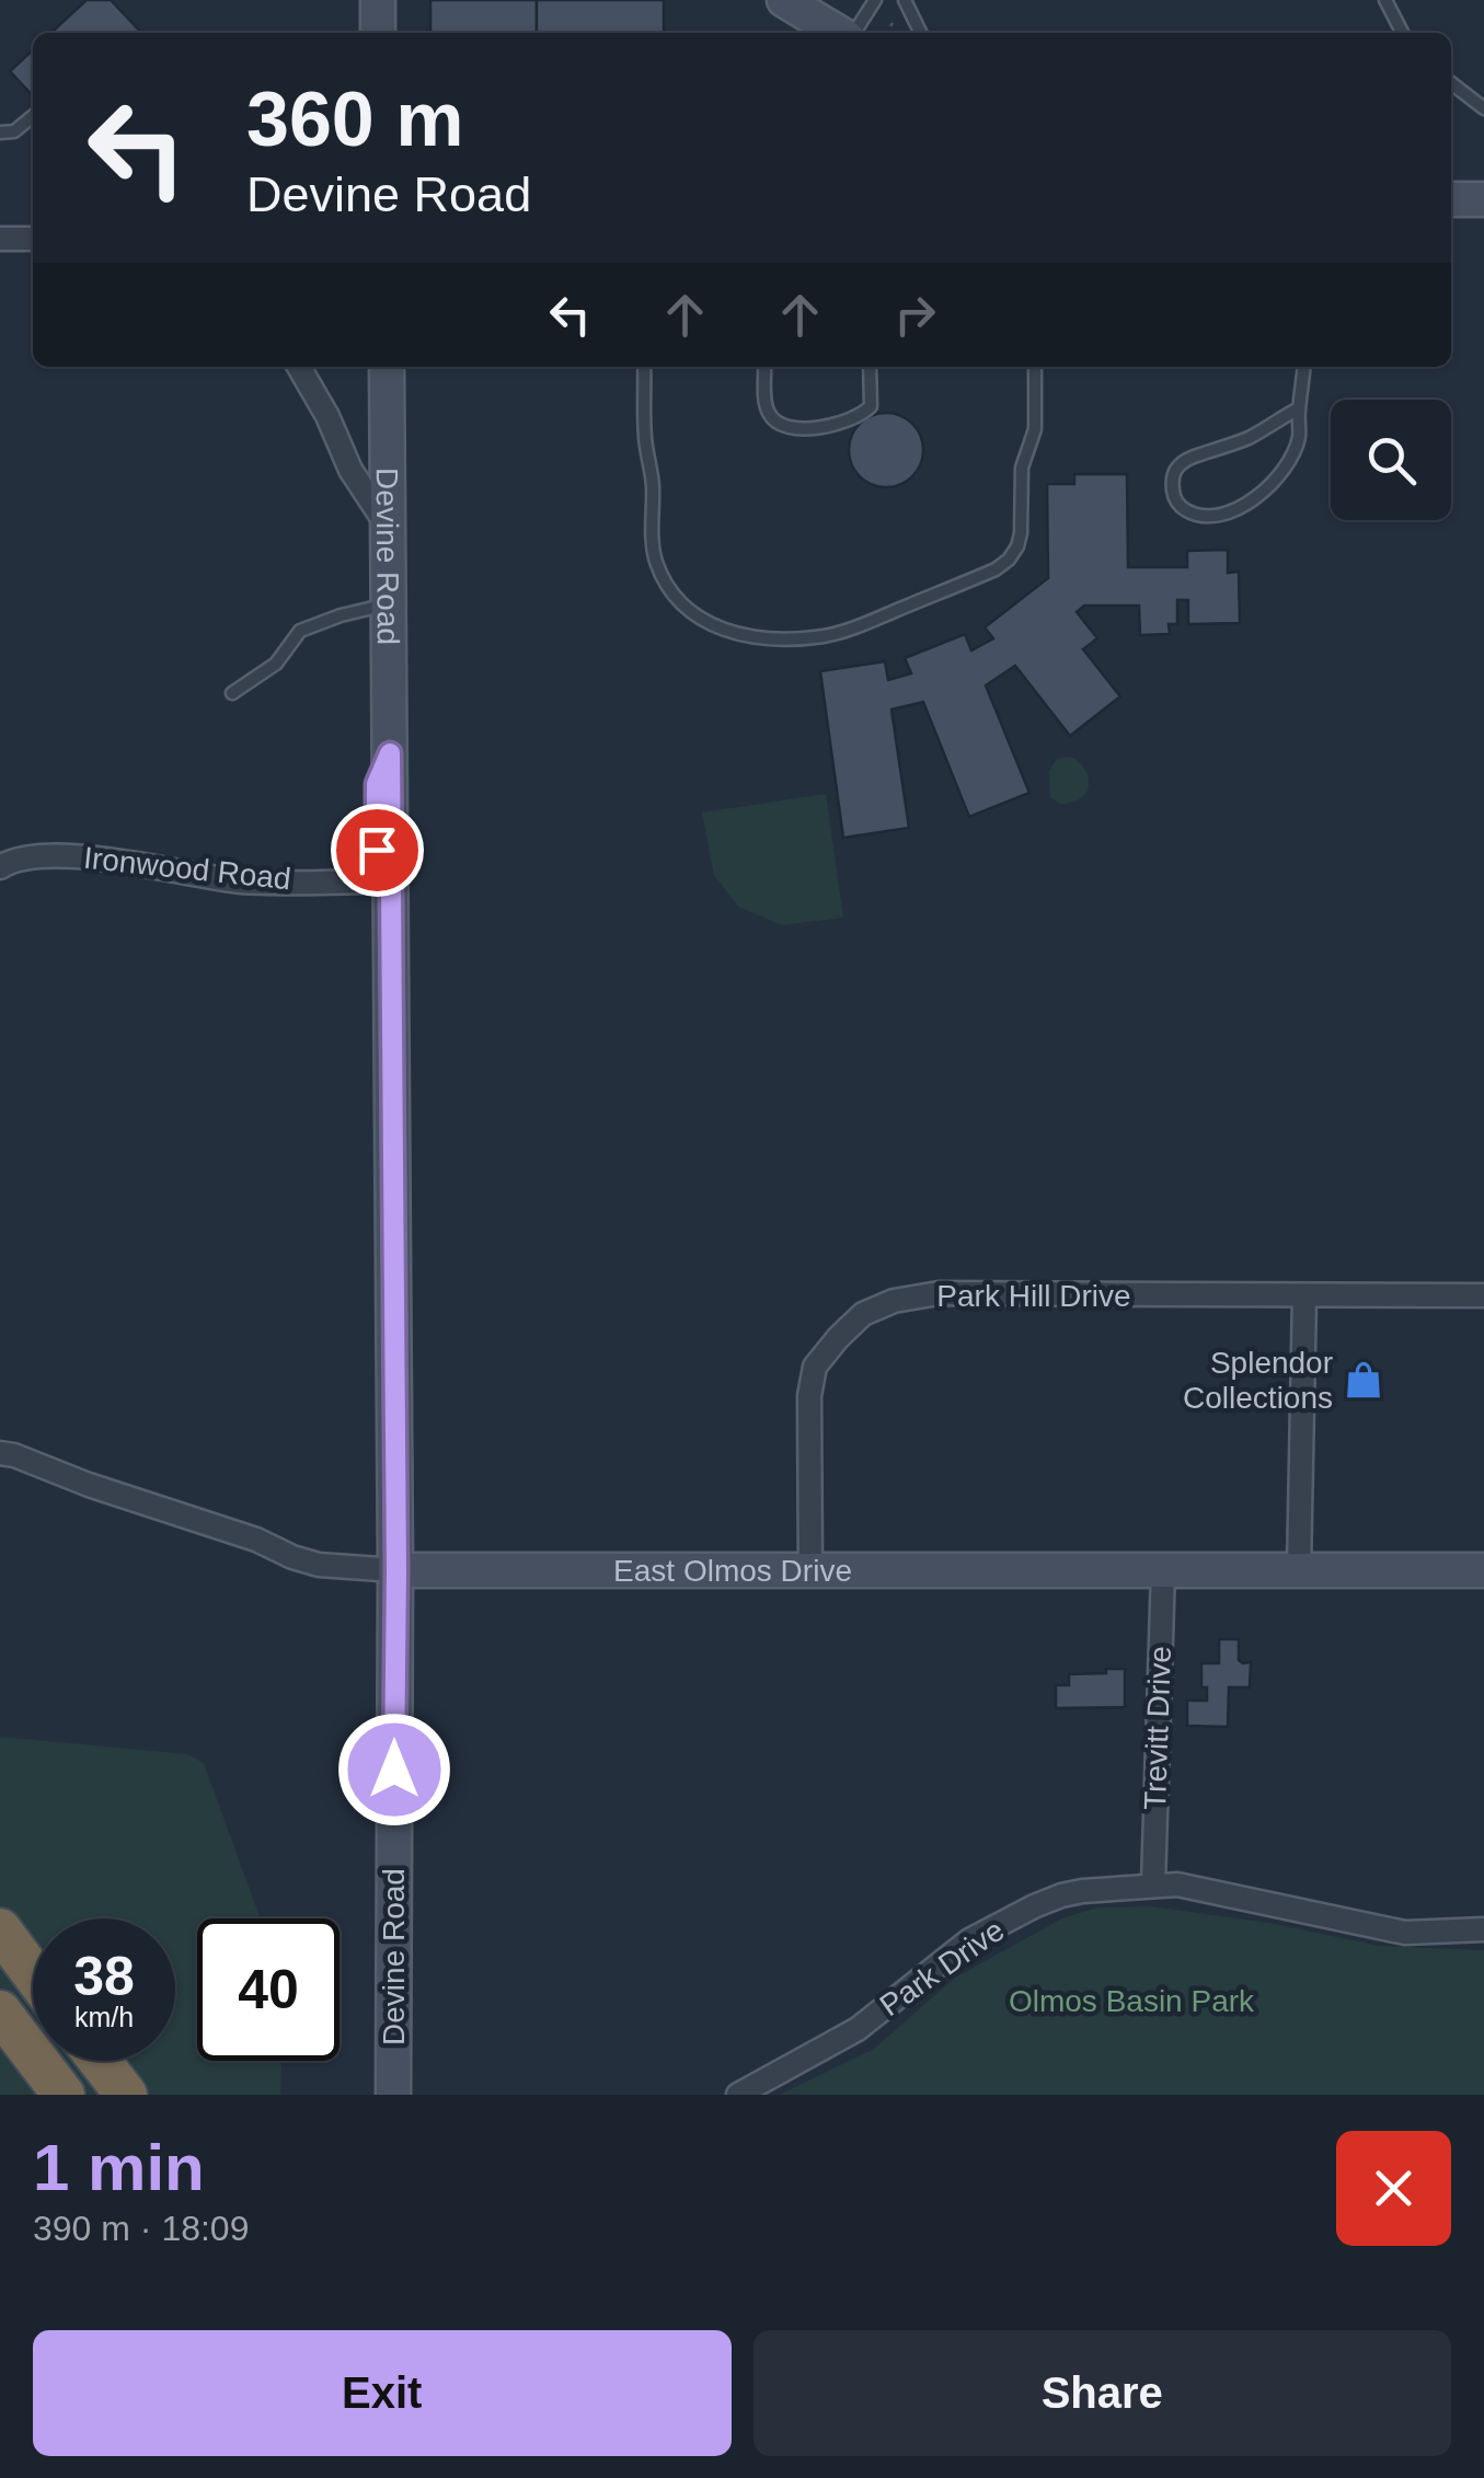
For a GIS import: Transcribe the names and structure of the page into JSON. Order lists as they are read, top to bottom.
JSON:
{
  "streets": {
    "street": [
      "Devine Road",
      "Ironwood Road",
      "Park Hill Drive",
      "East Olmos Drive",
      "Trevitt Drive",
      "Park Drive"
    ]
  },
  "crossings": [
    ["Devine Road", "Ironwood Road"],
    ["Devine Road", "East Olmos Drive"],
    ["Park Hill Drive", "East Olmos Drive"],
    ["East Olmos Drive", "Trevitt Drive"],
    ["Trevitt Drive", "Park Drive"]
  ],
  "parks": ["Olmos Basin Park"],
  "places": {
    "shop": ["Splendor Collections"]
  },
  "page": {
    "turn": ["360 m", "Devine Road"],
    "speed": "38 km/h",
    "limit": "40",
    "heading": ["1 min", "390 m · 18:09"],
    "buttons": ["Exit", "Share"]
  }
}
